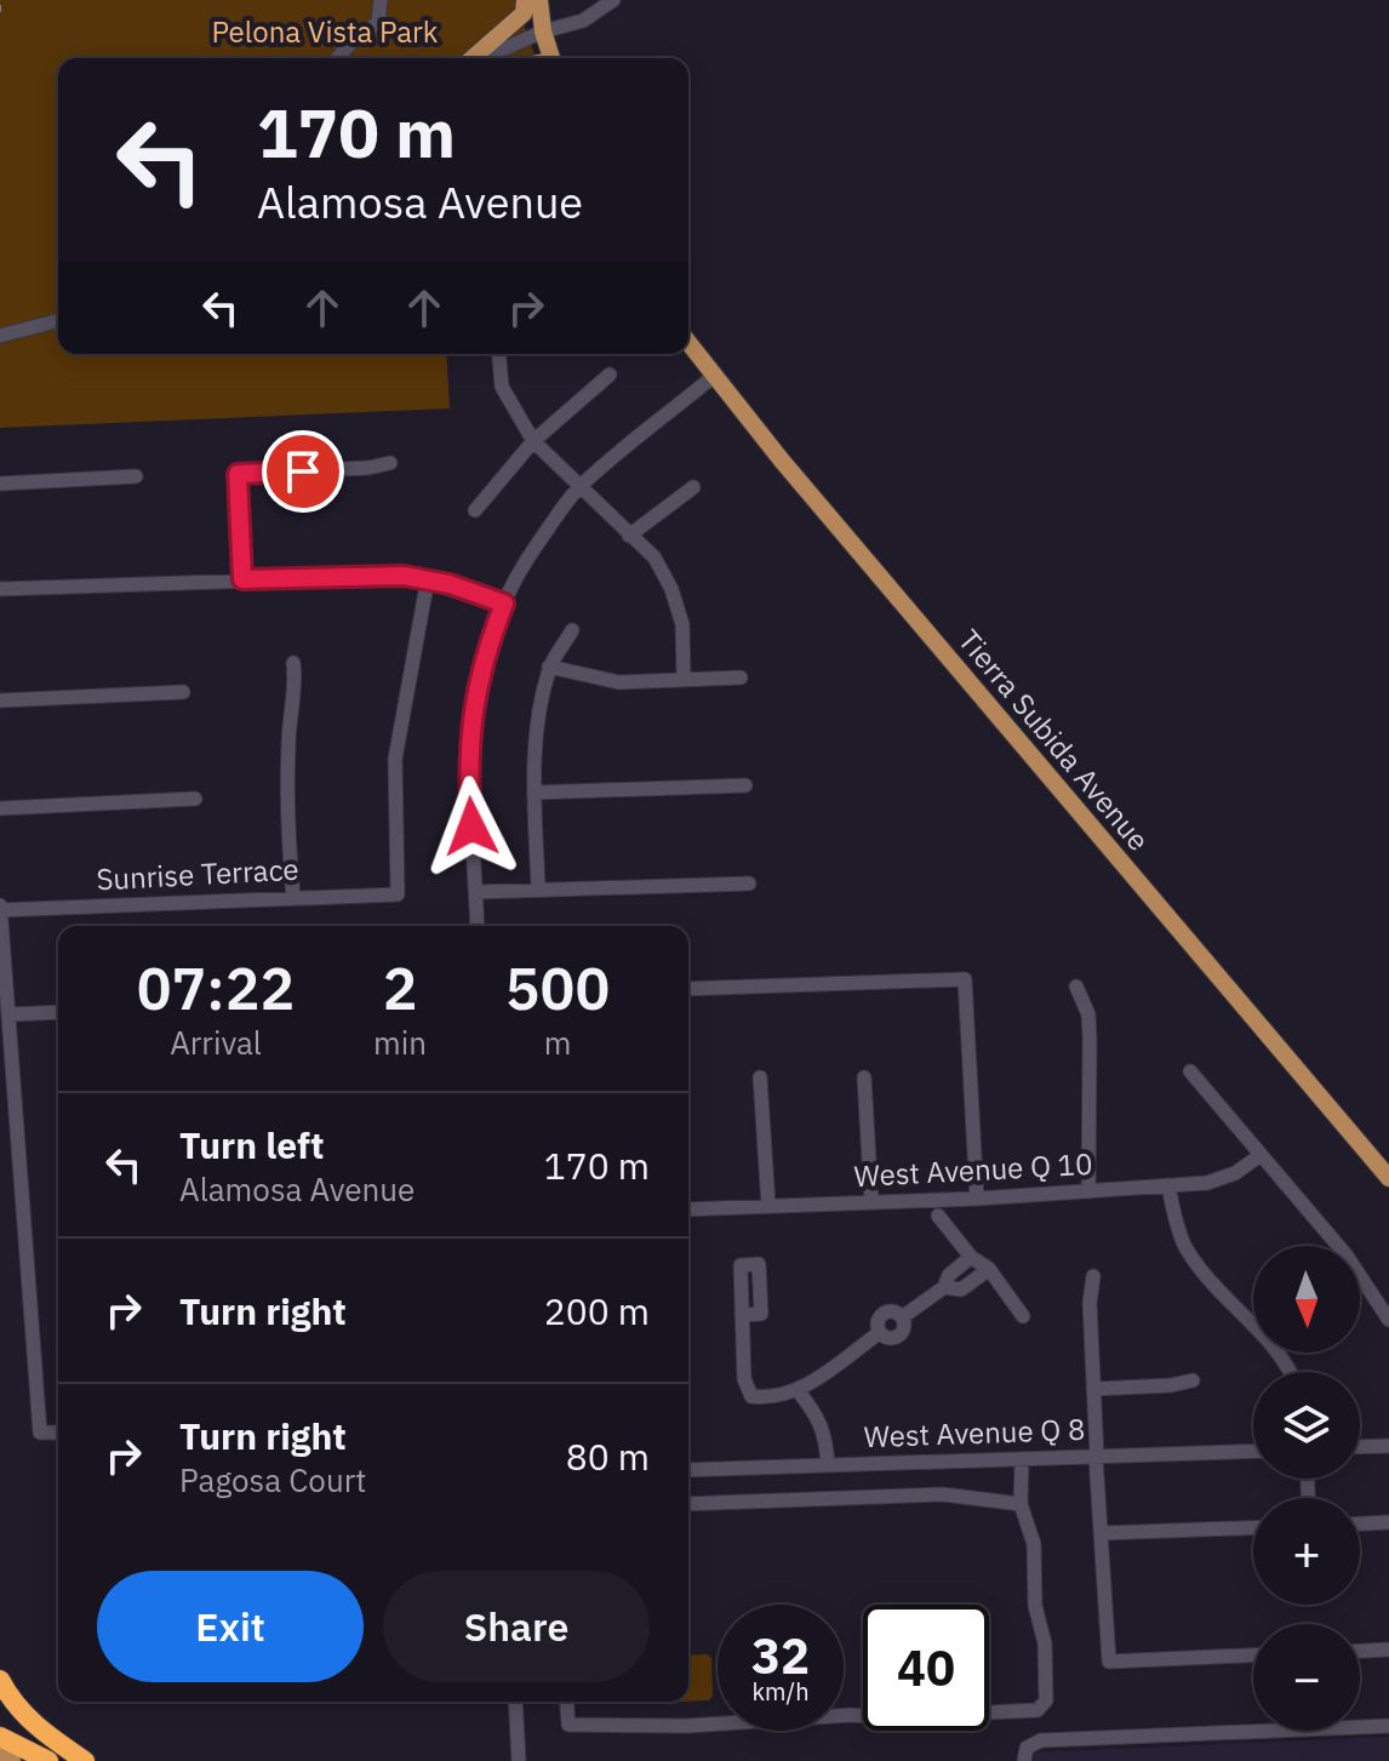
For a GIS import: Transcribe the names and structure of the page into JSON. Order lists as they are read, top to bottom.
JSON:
{
  "streets": {
    "main road": ["Tierra Subida Avenue"],
    "street": ["Sunrise Terrace", "West Avenue Q 10", "West Avenue Q 8"]
  },
  "parks": ["Pelona Vista Park"],
  "north": "bottom",
  "page": {
    "turn": ["170 m", "Alamosa Avenue"],
    "eta": [
      "07:22",
      "Arrival",
      "2",
      "min",
      "500",
      "m"
    ],
    "list": [
      {
        "name": "Turn left",
        "note": "Alamosa Avenue",
        "value": "170 m"
      },
      {
        "name": "Turn right",
        "value": "200 m"
      },
      {
        "name": "Turn right",
        "note": "Pagosa Court",
        "value": "80 m"
      }
    ],
    "map_buttons": ["+", "−"],
    "buttons": ["Exit", "Share"],
    "speed": "32 km/h",
    "limit": "40"
  }
}
